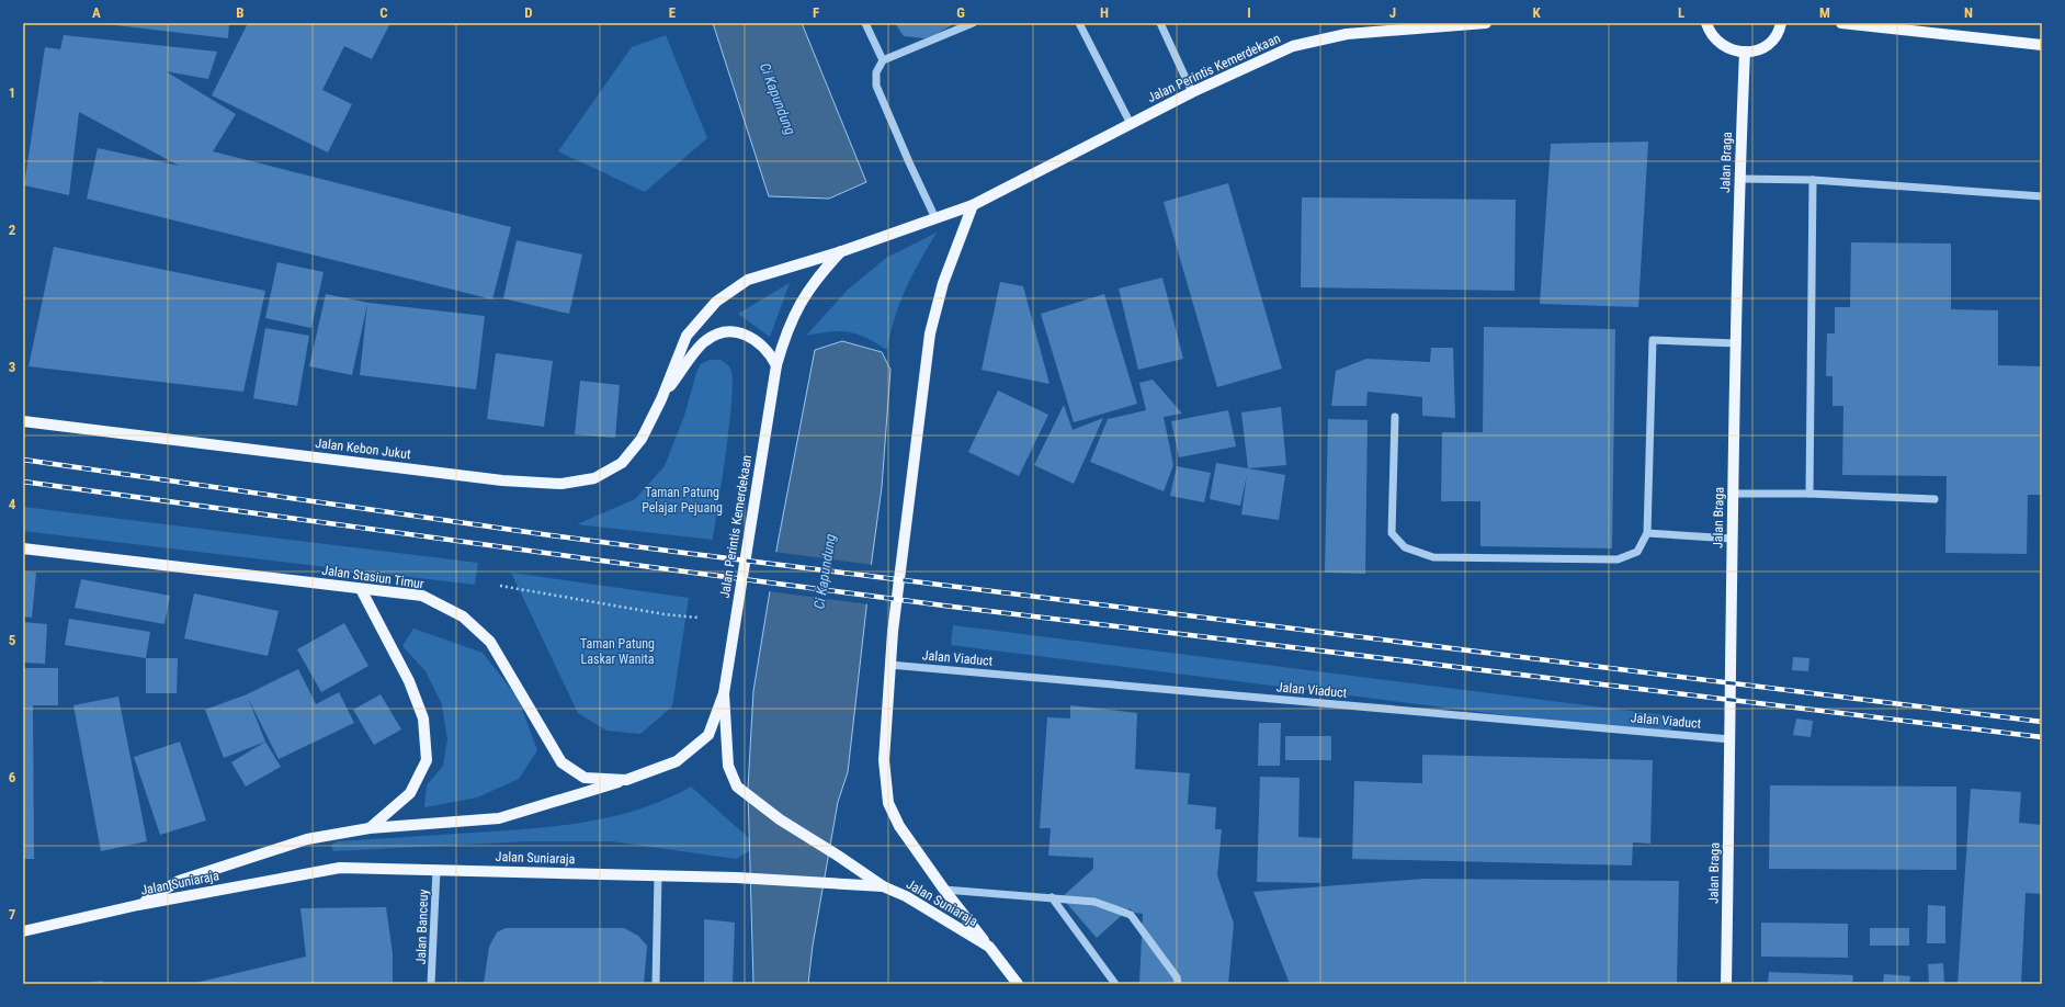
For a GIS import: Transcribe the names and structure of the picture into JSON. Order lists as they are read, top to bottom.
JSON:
{
  "streets": {
    "main road": [
      "Jalan Perintis Kemerdekaan",
      "Jalan Braga",
      "Jalan Kebon Jukut",
      "Jalan Stasiun Timur",
      "Jalan Suniaraja"
    ],
    "street": ["Jalan Viaduct", "Jalan Banceuy"]
  },
  "crossings": [
    ["Jalan Perintis Kemerdekaan", "Jalan Kebon Jukut"],
    ["Jalan Perintis Kemerdekaan", "Jalan Stasiun Timur"],
    ["Jalan Perintis Kemerdekaan", "Jalan Suniaraja"],
    ["Jalan Braga", "Jalan Viaduct"],
    ["Jalan Suniaraja", "Jalan Banceuy"]
  ],
  "water": ["Ci Kapundung"],
  "parks": ["Taman Patung Pelajar Pejuang", "Taman Patung Laskar Wanita"],
  "grid": {
    "columns": [
      "A",
      "B",
      "C",
      "D",
      "E",
      "F",
      "G",
      "H",
      "I",
      "J",
      "K",
      "L",
      "M",
      "N"
    ],
    "rows": [
      "1",
      "2",
      "3",
      "4",
      "5",
      "6",
      "7"
    ]
  }
}
